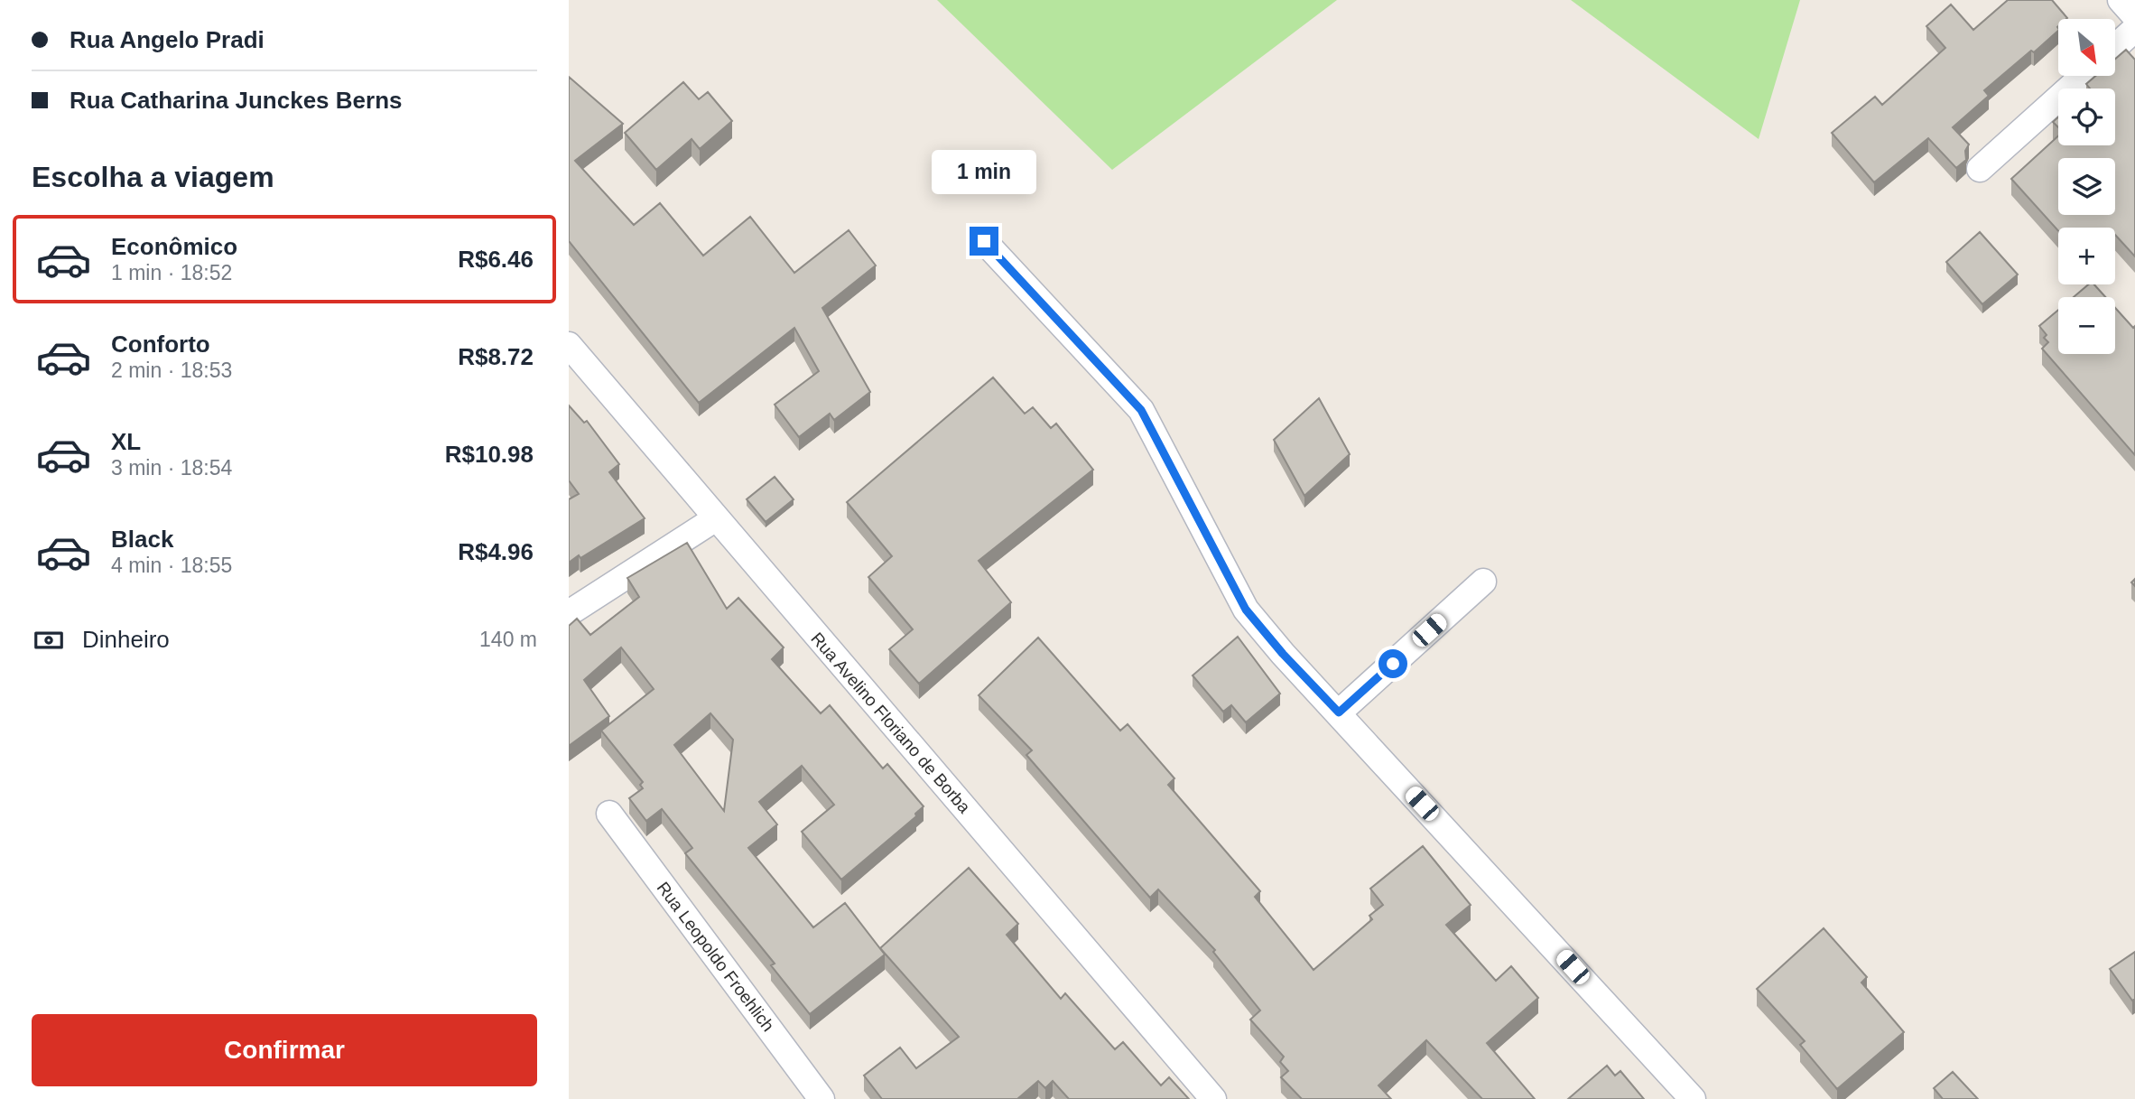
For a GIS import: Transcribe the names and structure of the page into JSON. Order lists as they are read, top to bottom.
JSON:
{
  "streets": {
    "street": ["Rua Avelino Floriano de Borba", "Rua Leopoldo Froehlich"]
  },
  "north": "bottom right",
  "page": {
    "banner": ["Rua Angelo Pradi", "Rua Catharina Junckes Berns"],
    "map_buttons": ["+", "−"],
    "heading": "Escolha a viagem",
    "bubble": "1 min",
    "list": [
      {
        "name": "Econômico",
        "note": "1 min · 18:52",
        "value": "R$6.46"
      },
      {
        "name": "Conforto",
        "note": "2 min · 18:53",
        "value": "R$8.72"
      },
      {
        "name": "XL",
        "note": "3 min · 18:54",
        "value": "R$10.98"
      },
      {
        "name": "Black",
        "note": "4 min · 18:55",
        "value": "R$4.96"
      }
    ],
    "pay": ["Dinheiro", "140 m"],
    "buttons": "Confirmar"
  }
}
